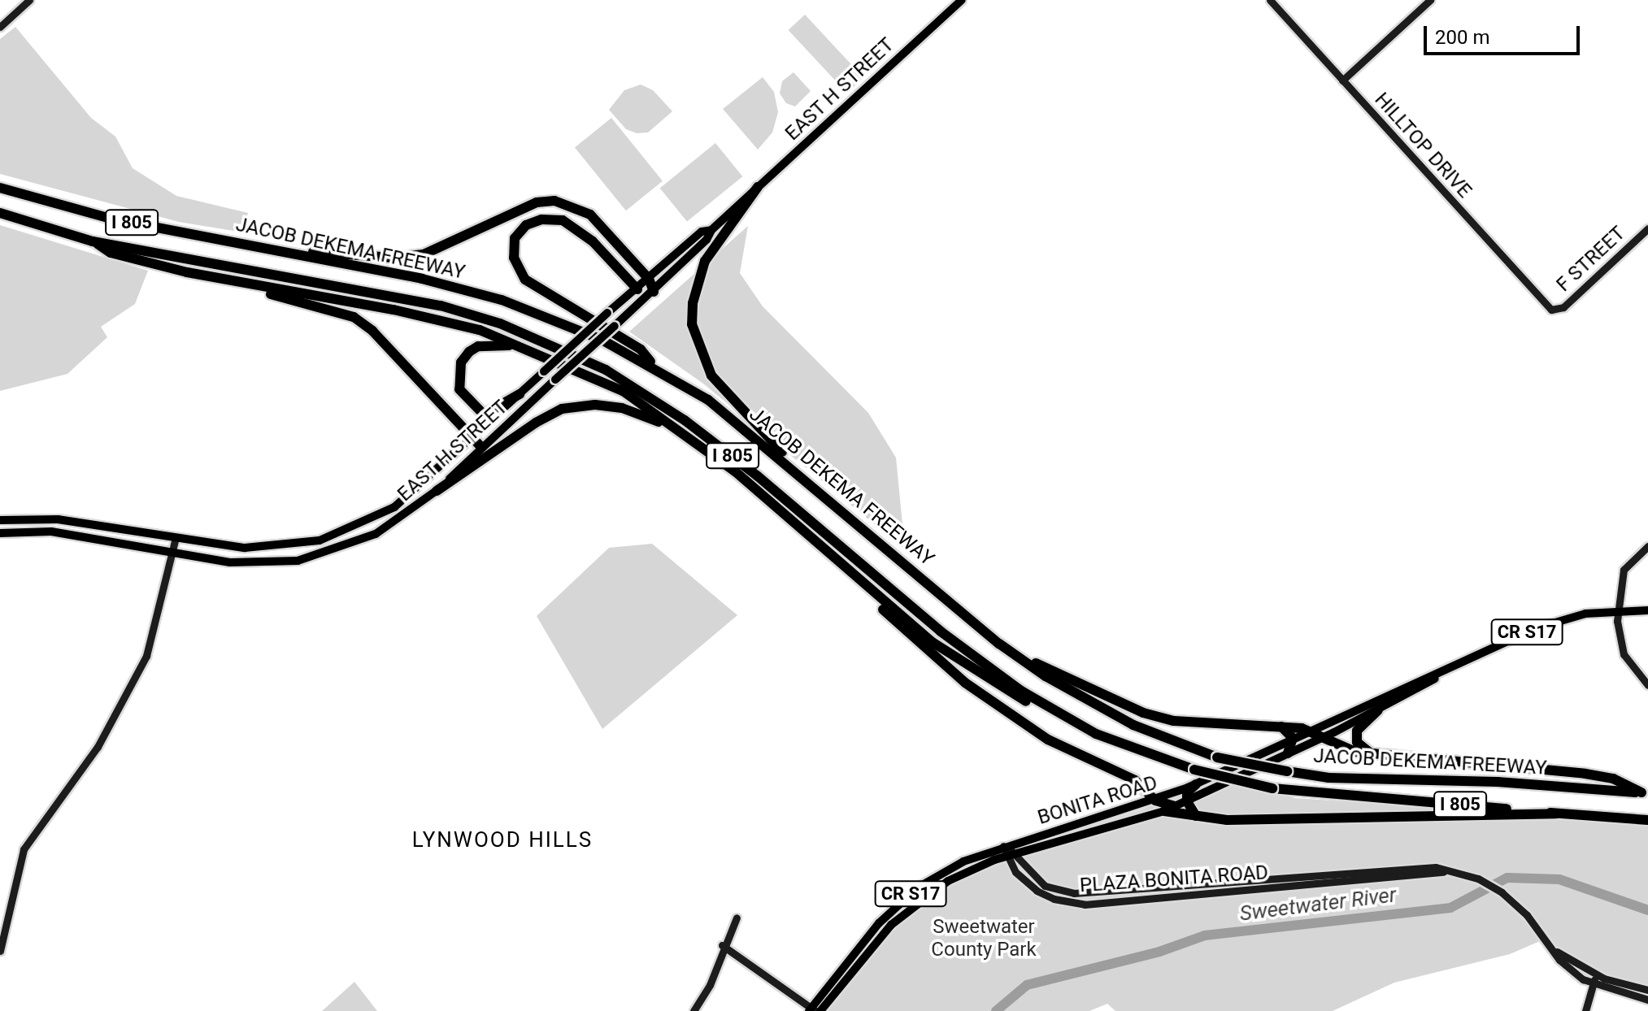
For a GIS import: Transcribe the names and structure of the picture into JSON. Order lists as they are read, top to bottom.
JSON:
{
  "streets": {
    "highway": ["I 805", "JACOB DEKEMA FREEWAY"],
    "main road": [
      "EAST H STREET",
      "HILLTOP DRIVE",
      "F STREET",
      "CR S17",
      "BONITA ROAD",
      "PLAZA BONITA ROAD"
    ]
  },
  "crossings": [
    ["HILLTOP DRIVE", "F STREET"],
    ["CR S17", "BONITA ROAD"],
    ["BONITA ROAD", "PLAZA BONITA ROAD"]
  ],
  "districts": ["LYNWOOD HILLS"],
  "water": ["Sweetwater River"],
  "parks": ["Sweetwater County Park"],
  "scale_bar": "200 m"
}
